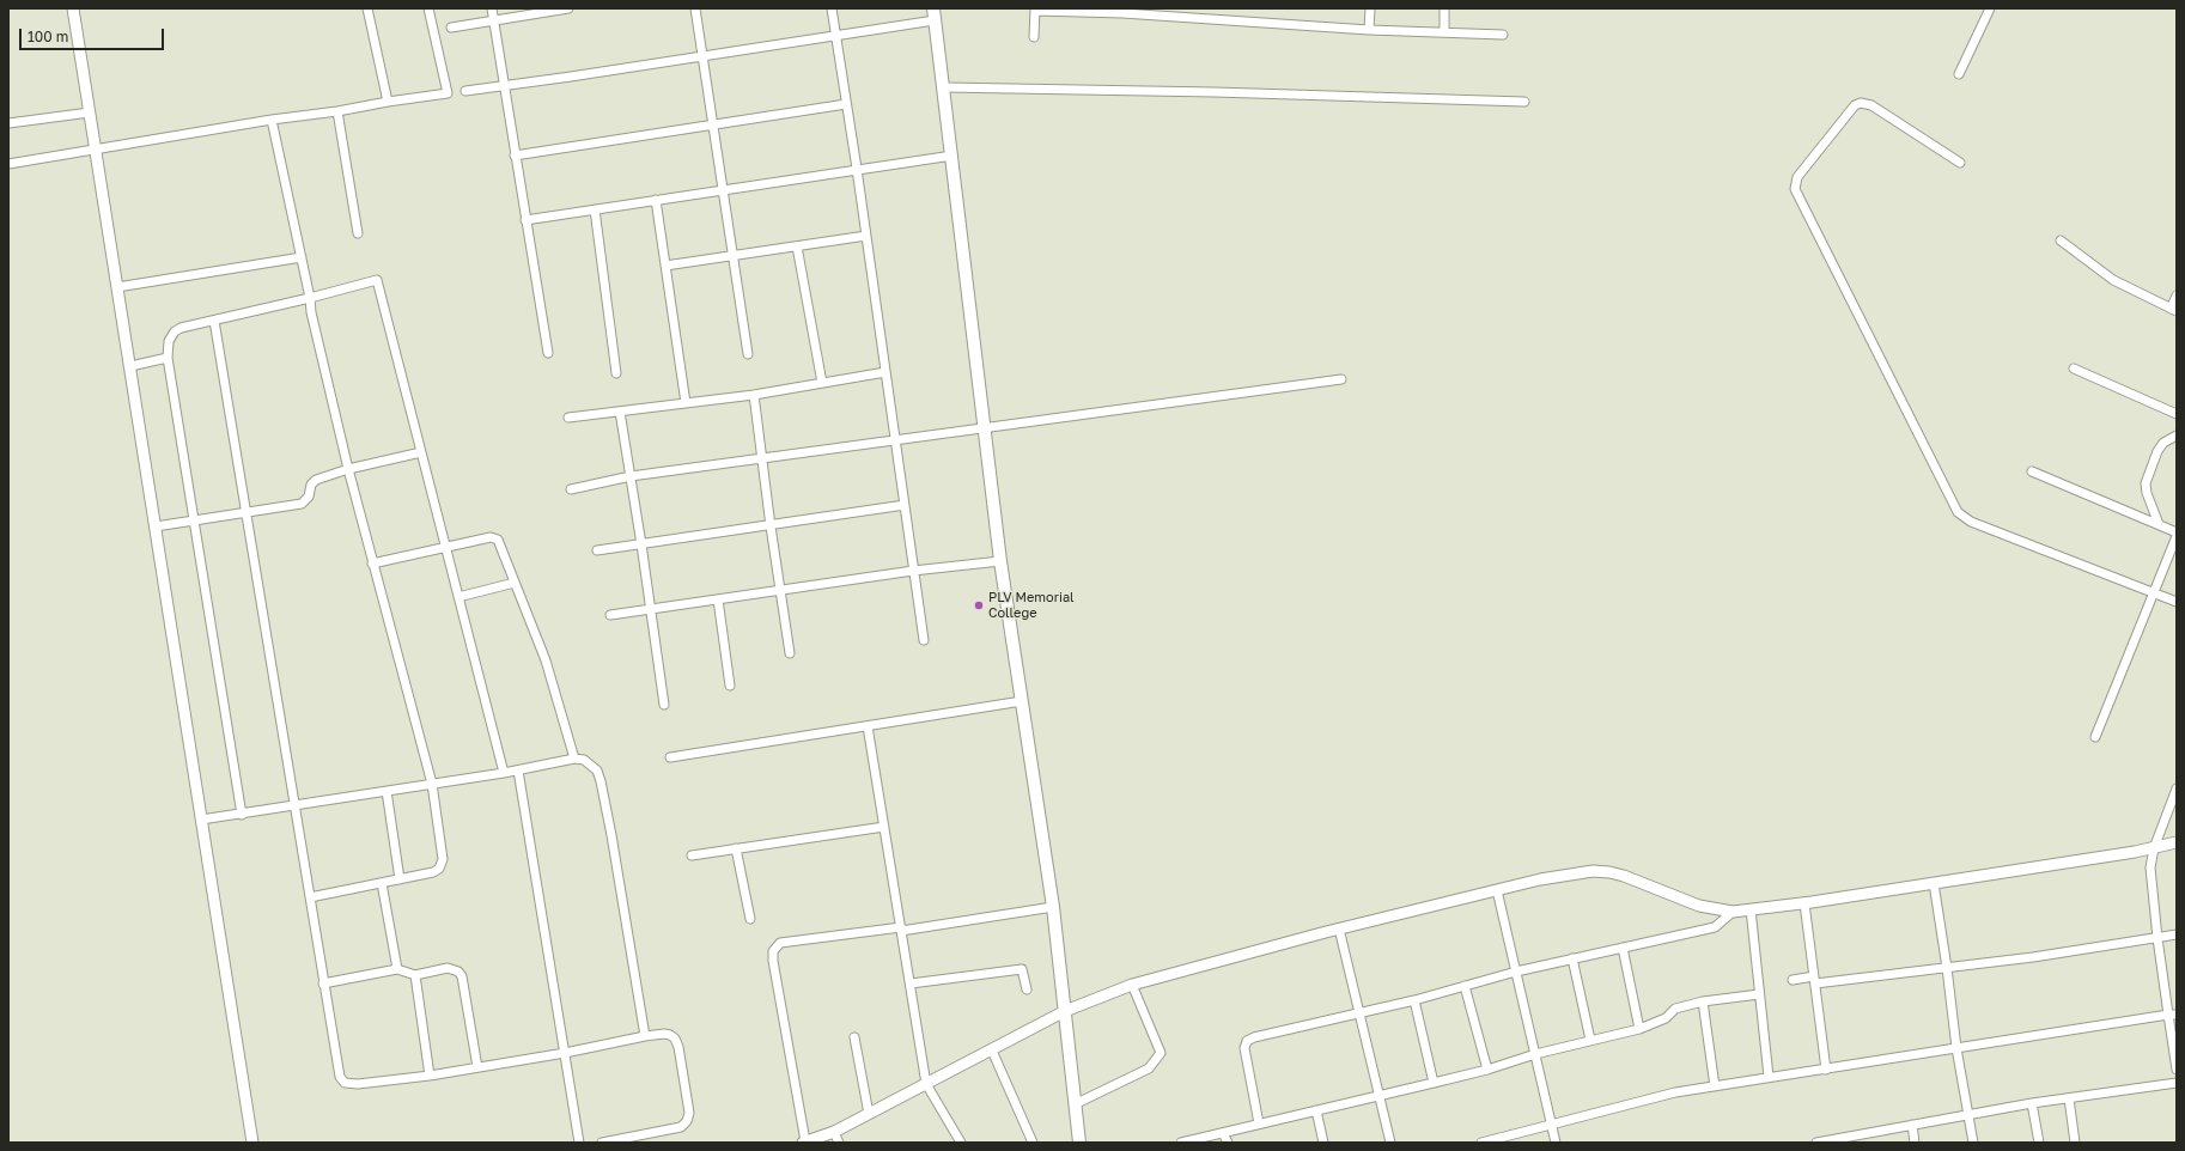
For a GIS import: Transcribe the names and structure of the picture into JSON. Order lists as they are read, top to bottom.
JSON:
{
  "places": ["PLV Memorial College"],
  "scale_bar": "100 m"
}
